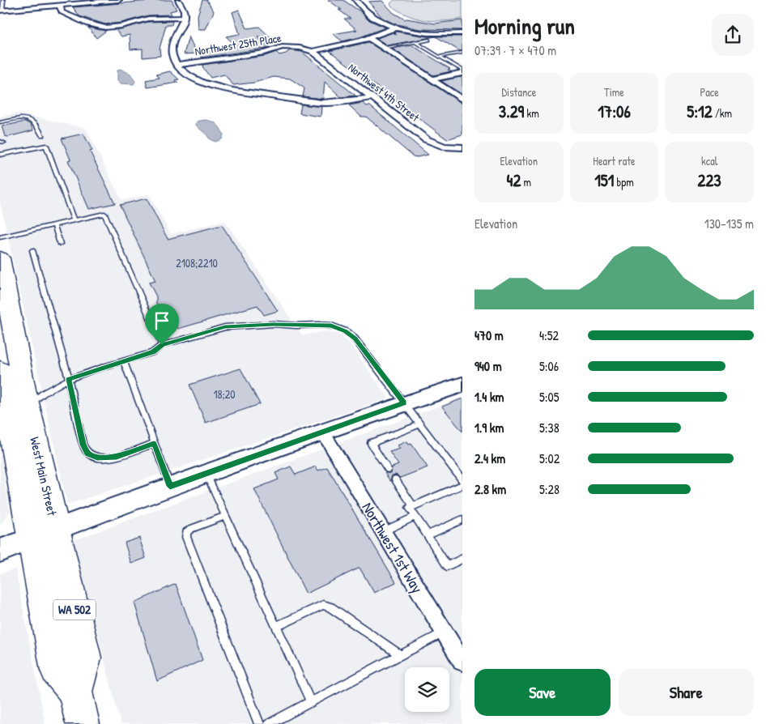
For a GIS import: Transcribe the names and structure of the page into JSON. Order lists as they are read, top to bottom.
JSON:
{
  "streets": {
    "highway": ["West Main Street", "WA 502"],
    "street": ["Northwest 25th Place", "Northwest 4th Street", "Northwest 1st Way"]
  },
  "crossings": [
    ["Northwest 25th Place", "Northwest 4th Street"]
  ],
  "house_numbers": ["2108;2210", "18;20"],
  "page": {
    "heading": ["Morning run", "07:39 · 7 × 470 m"],
    "stats": [
      ["Distance", "3.29 km"],
      ["Time", "17:06"],
      ["Pace", "5:12 /km"],
      ["Elevation", "42 m"],
      ["Heart rate", "151 bpm"],
      ["kcal", "223"]
    ],
    "chart": ["Elevation", "130–135 m"],
    "list": [
      {
        "name": "470 m",
        "note": "4:52"
      },
      {
        "name": "940 m",
        "note": "5:06"
      },
      {
        "name": "1.4 km",
        "note": "5:05"
      },
      {
        "name": "1.9 km",
        "note": "5:38"
      },
      {
        "name": "2.4 km",
        "note": "5:02"
      },
      {
        "name": "2.8 km",
        "note": "5:28"
      }
    ],
    "buttons": ["Save", "Share"]
  }
}
